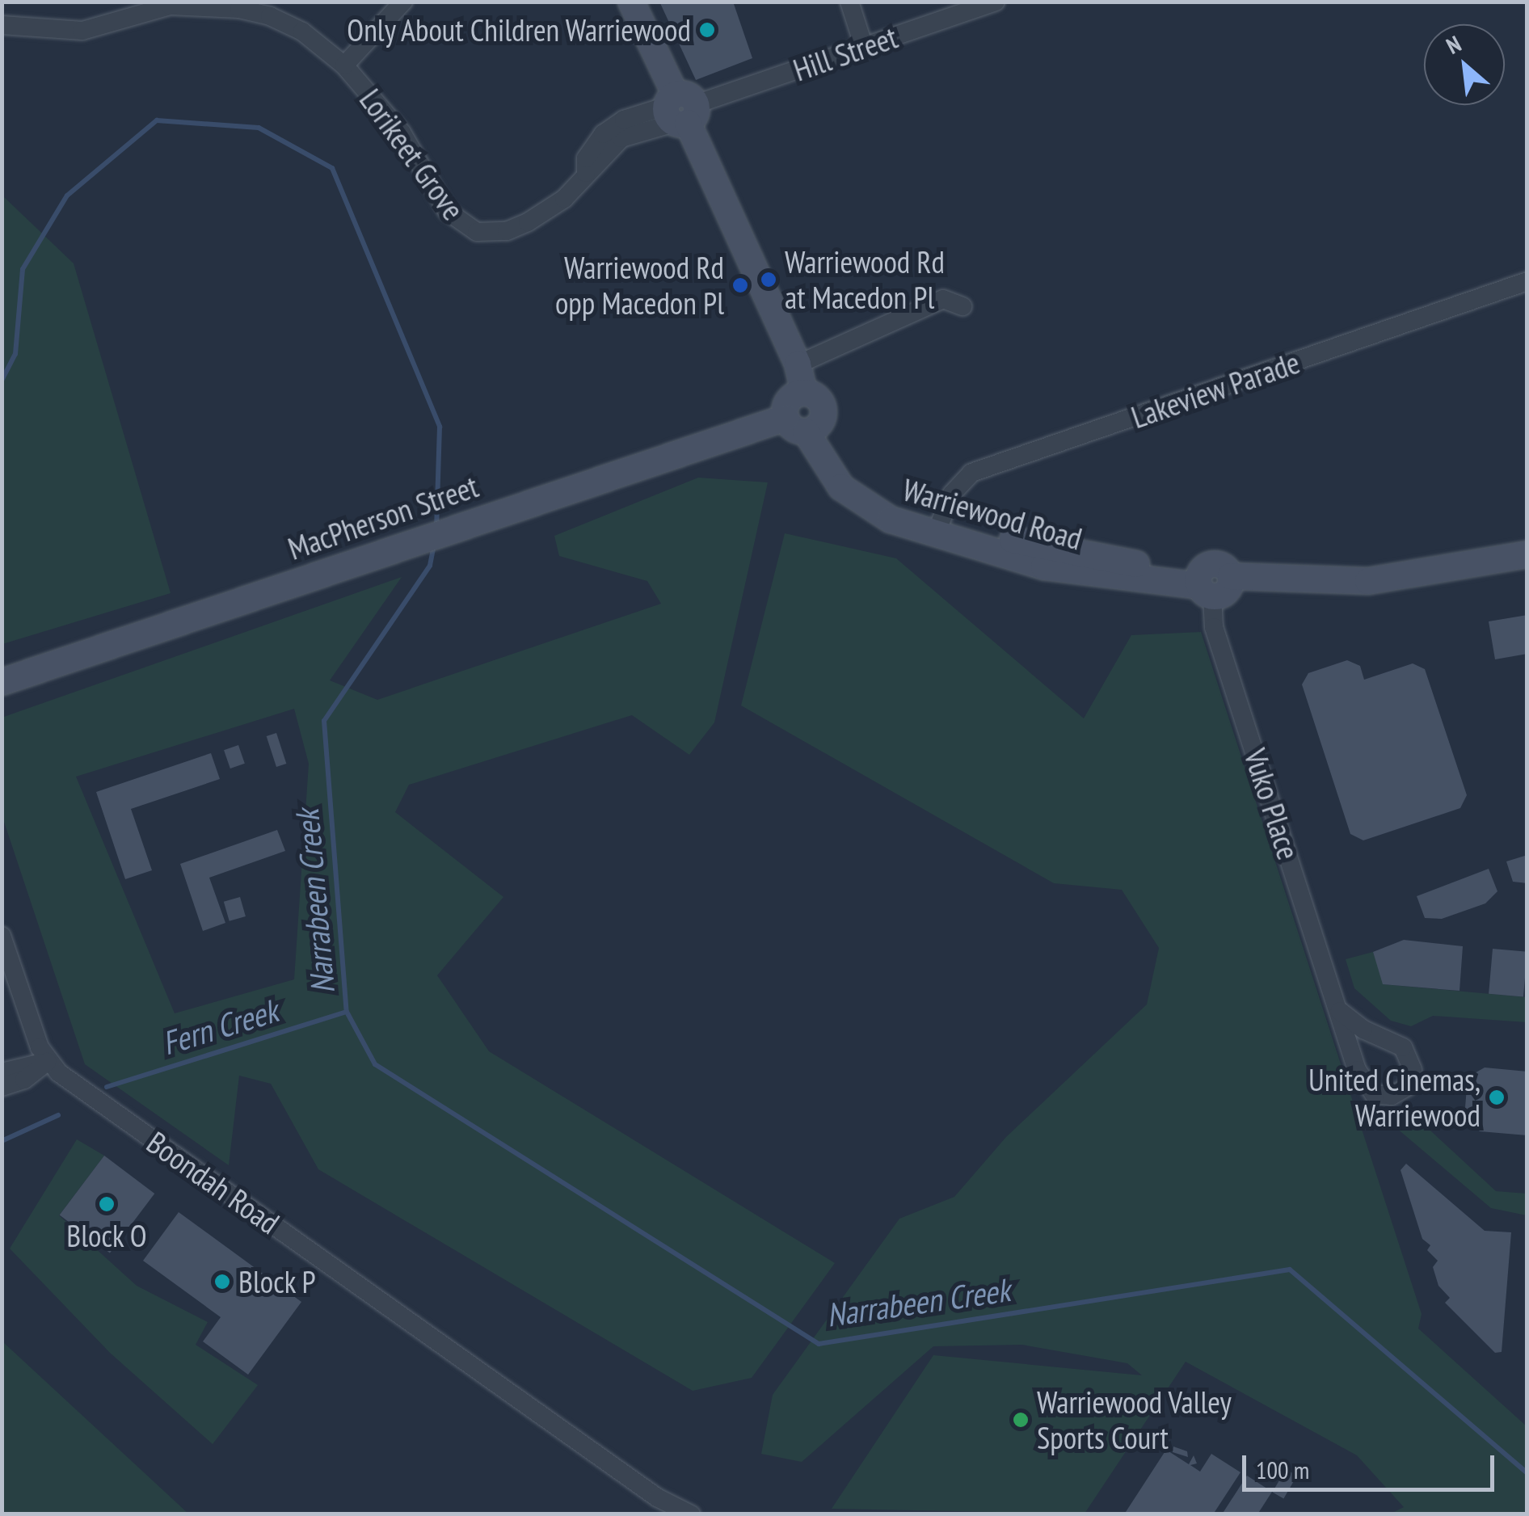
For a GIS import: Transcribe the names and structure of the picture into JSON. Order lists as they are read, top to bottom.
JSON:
{
  "streets": {
    "street": [
      "Hill Street",
      "Lorikeet Grove",
      "Lakeview Parade",
      "Warriewood Road",
      "MacPherson Street",
      "Vuko Place",
      "Boondah Road"
    ]
  },
  "crossings": [
    ["Hill Street", "Lorikeet Grove"],
    ["Lakeview Parade", "Warriewood Road"],
    ["Warriewood Road", "MacPherson Street"],
    ["Warriewood Road", "Vuko Place"]
  ],
  "water": ["Narrabeen Creek", "Fern Creek"],
  "places": [
    "Only About Children Warriewood",
    "Warriewood Rd at Macedon Pl",
    "Warriewood Rd opp Macedon Pl",
    "United Cinemas, Warriewood",
    "Block O",
    "Block P",
    "Warriewood Valley Sports Court"
  ],
  "scale_bar": "100 m",
  "north": "top left"
}
